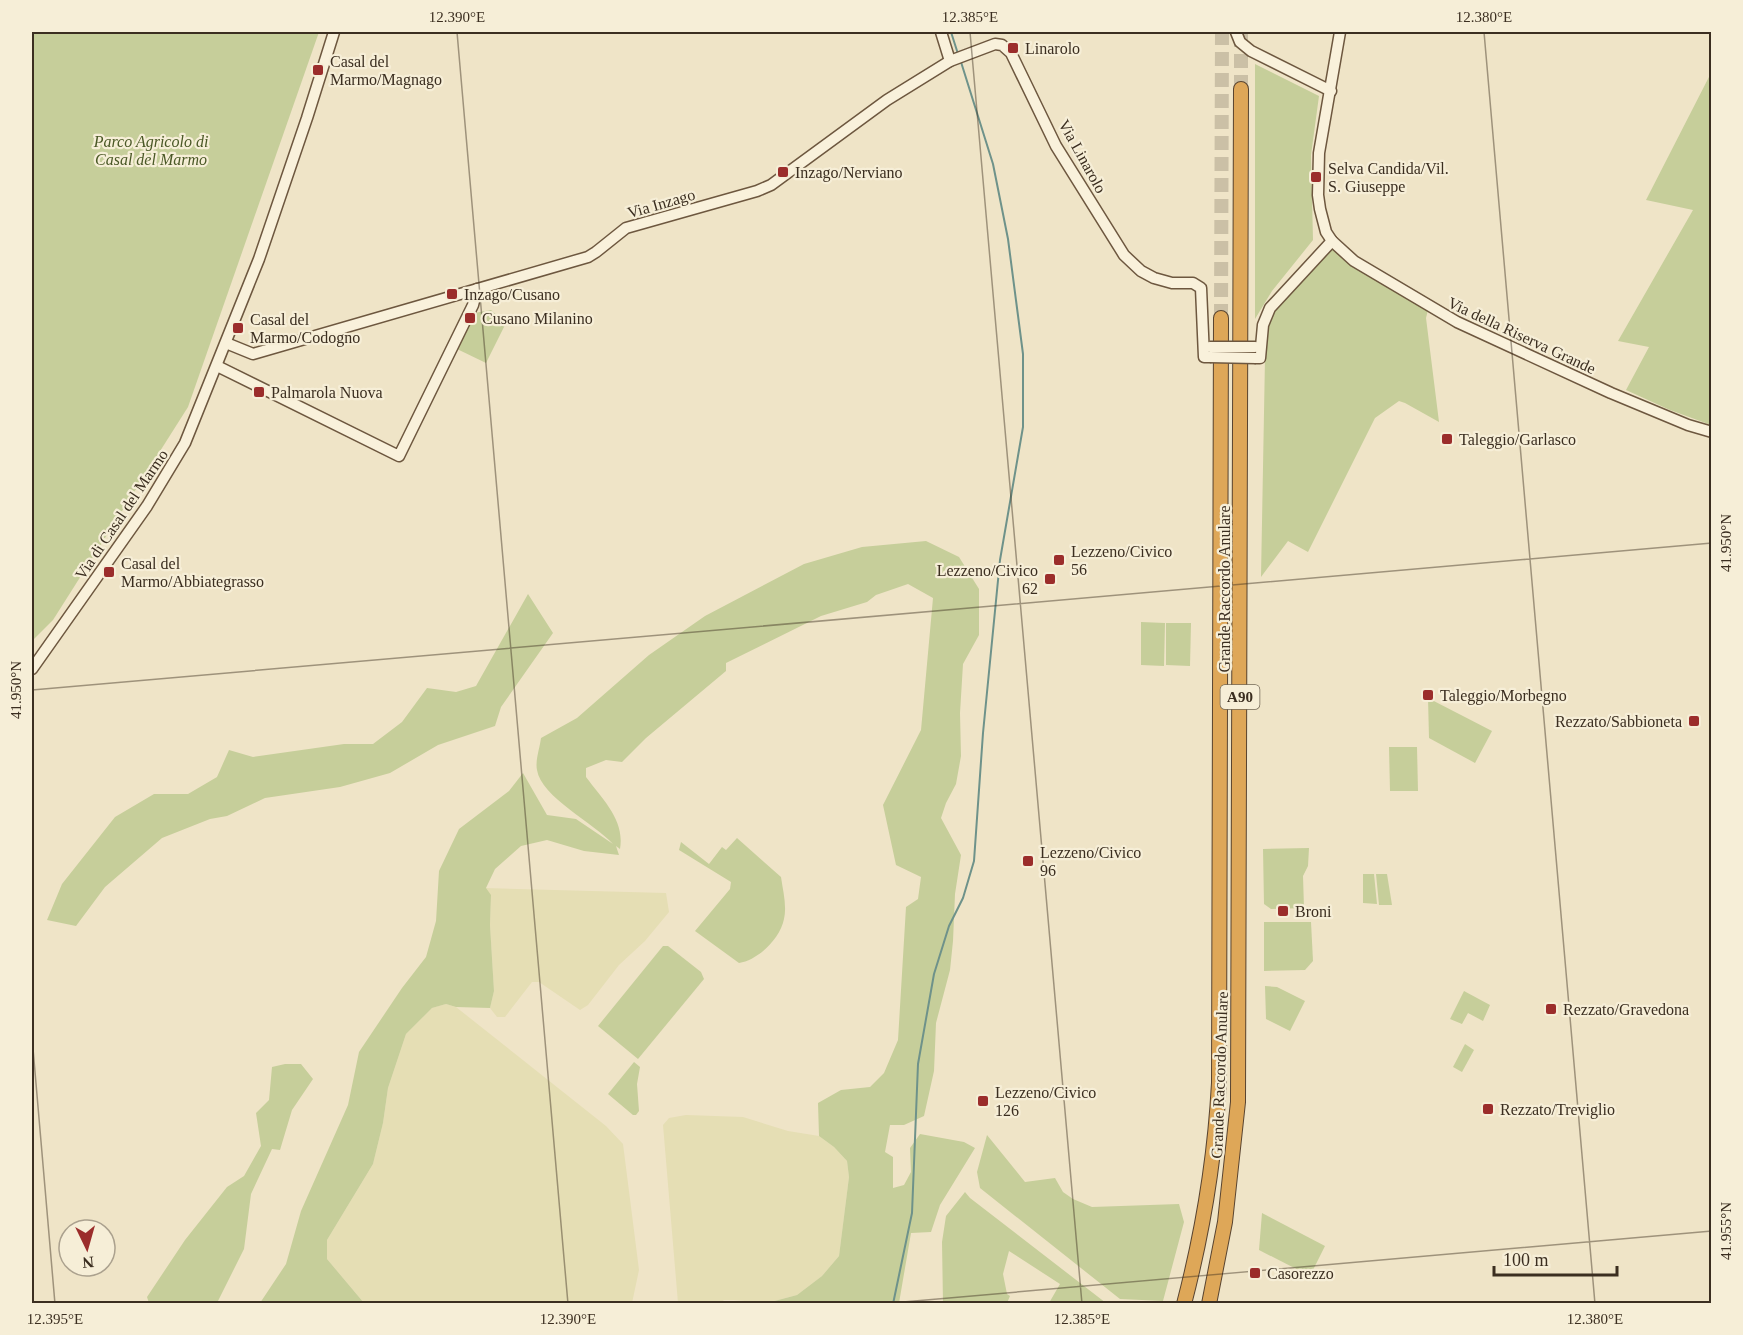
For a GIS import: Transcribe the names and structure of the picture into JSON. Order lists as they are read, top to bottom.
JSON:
{
  "streets": {
    "highway": ["Grande Raccordo Anulare", "A90"],
    "street": [
      "Via Linarolo",
      "Via Inzago",
      "Via della Riserva Grande",
      "Via di Casal del Marmo"
    ]
  },
  "crossings": [
    ["Via Linarolo", "Via Inzago"],
    ["Via Linarolo", "Via della Riserva Grande"],
    ["Via Inzago", "Via di Casal del Marmo"]
  ],
  "parks": ["Parco Agricolo di Casal del Marmo"],
  "places": {
    "transit": [
      "Linarolo",
      "Casal del Marmo/Magnago",
      "Inzago/Nerviano",
      "Selva Candida/Vil. S. Giuseppe",
      "Inzago/Cusano",
      "Cusano Milanino",
      "Casal del Marmo/Codogno",
      "Palmarola Nuova",
      "Taleggio/Garlasco",
      "Lezzeno/Civico 56",
      "Casal del Marmo/Abbiategrasso",
      "Lezzeno/Civico 62",
      "Taleggio/Morbegno",
      "Rezzato/Sabbioneta",
      "Lezzeno/Civico 96",
      "Broni",
      "Rezzato/Gravedona",
      "Lezzeno/Civico 126",
      "Rezzato/Treviglio",
      "Casorezzo"
    ]
  },
  "scale_bar": "100 m",
  "north": "bottom",
  "coordinates": [
    "12.390°E",
    "12.385°E",
    "12.380°E",
    "41.950°N",
    "41.955°N",
    "12.395°E"
  ]
}
